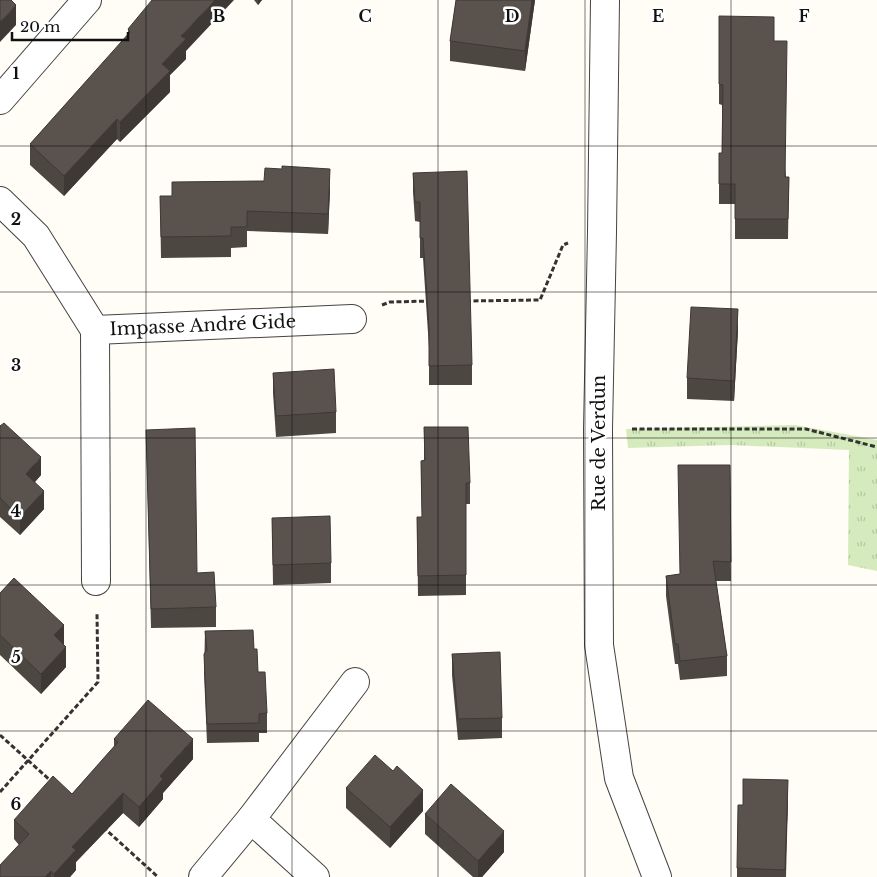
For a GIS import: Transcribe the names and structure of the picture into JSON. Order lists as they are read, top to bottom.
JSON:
{
  "streets": {
    "street": ["Impasse André Gide", "Rue de Verdun"]
  },
  "scale_bar": "20 m",
  "grid": {
    "columns": [
      "B",
      "C",
      "D",
      "E",
      "F"
    ],
    "rows": [
      "1",
      "2",
      "3",
      "4",
      "5",
      "6"
    ]
  }
}
